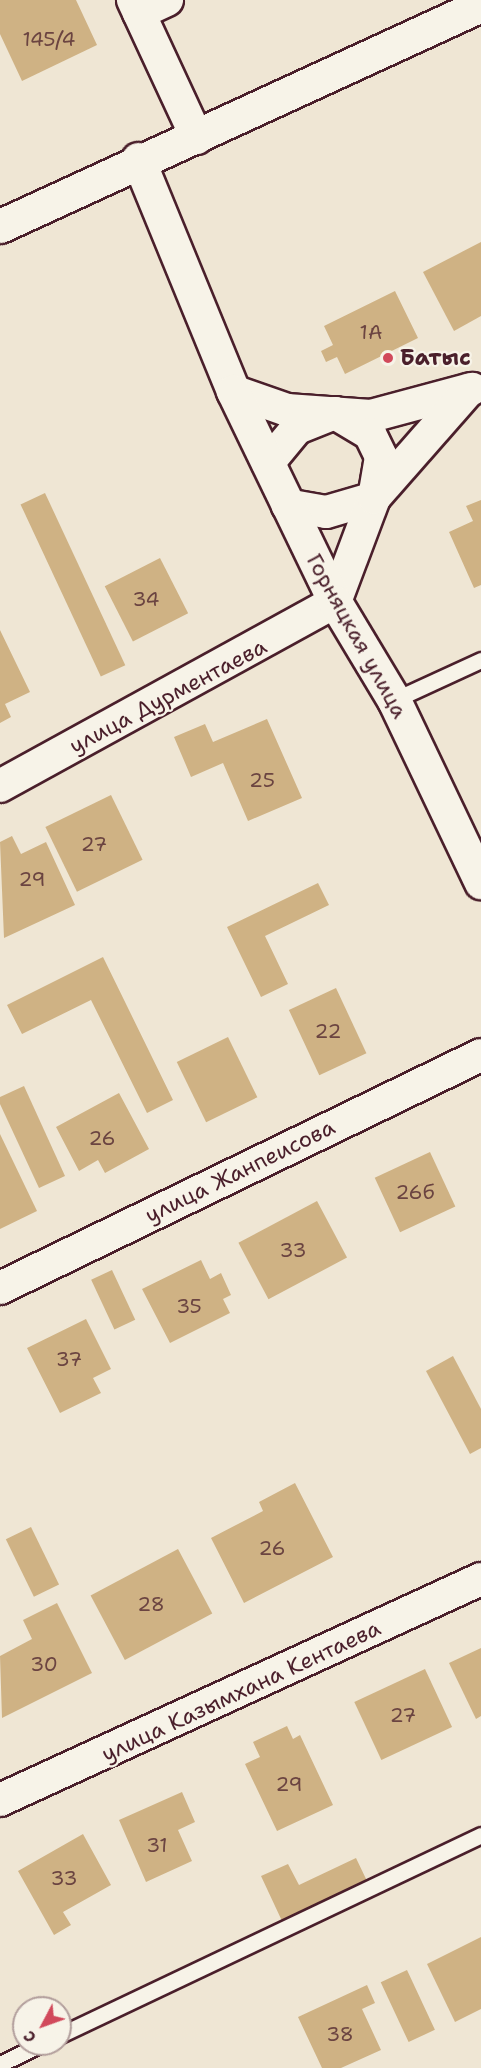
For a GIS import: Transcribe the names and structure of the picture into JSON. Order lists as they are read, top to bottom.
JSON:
{
  "streets": {
    "street": [
      "Горняцкая улица",
      "улица Дурментаева",
      "улица Жанпеисова",
      "улица Казымхана Кентаева"
    ]
  },
  "crossings": [
    ["Горняцкая улица", "улица Дурментаева"]
  ],
  "places": ["Батыс"],
  "house_numbers": [
    "145/4",
    "1А",
    "34",
    "25",
    "27",
    "29",
    "22",
    "26",
    "26б",
    "33",
    "35",
    "37",
    "26",
    "28",
    "30",
    "27",
    "29",
    "31",
    "33",
    "38"
  ],
  "north": "bottom left"
}
